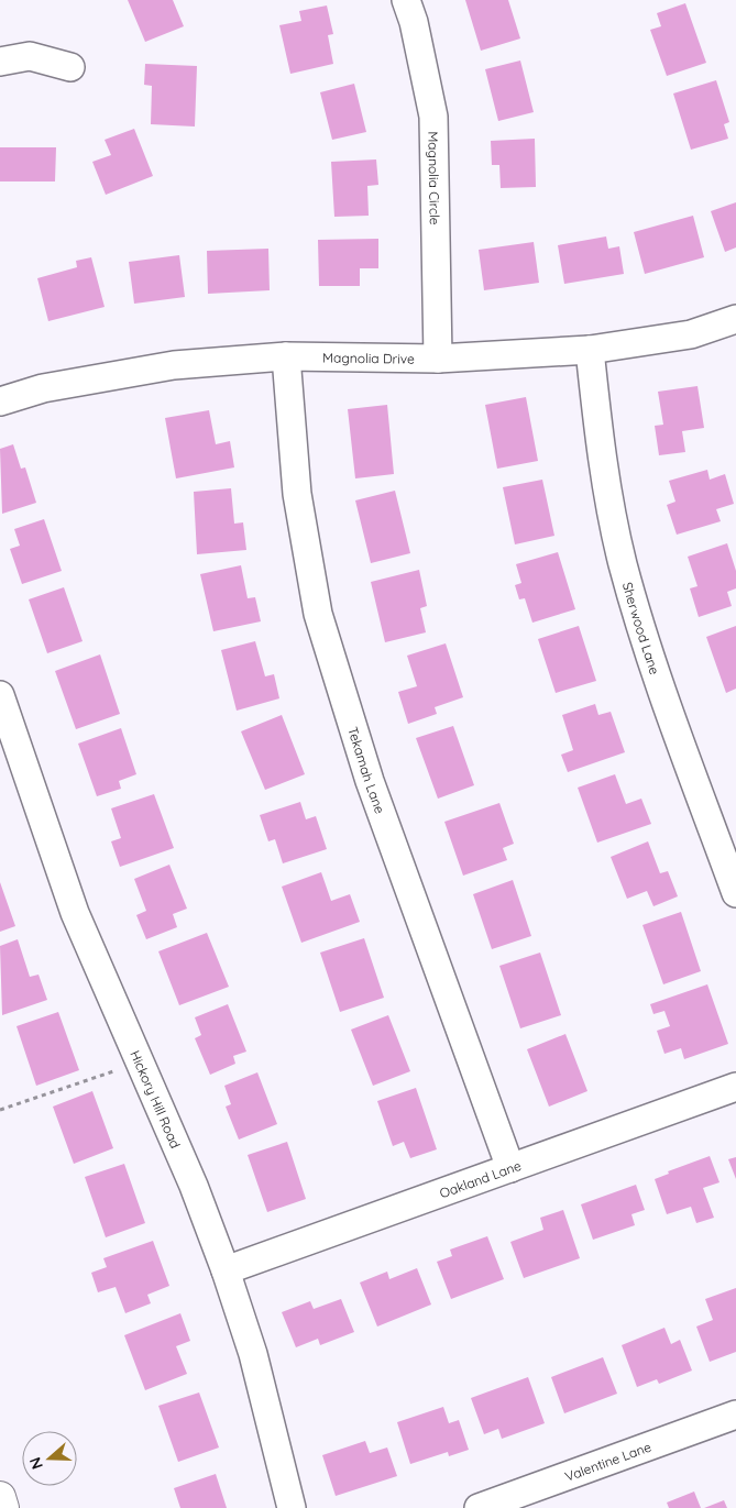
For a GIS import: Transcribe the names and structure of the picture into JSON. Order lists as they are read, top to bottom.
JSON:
{
  "streets": {
    "street": [
      "Magnolia Circle",
      "Magnolia Drive",
      "Sherwood Lane",
      "Tekamah Lane",
      "Hickory Hill Road",
      "Oakland Lane",
      "Valentine Lane"
    ]
  },
  "crossings": [
    ["Magnolia Circle", "Magnolia Drive"],
    ["Magnolia Drive", "Sherwood Lane"],
    ["Magnolia Drive", "Tekamah Lane"],
    ["Tekamah Lane", "Oakland Lane"],
    ["Hickory Hill Road", "Oakland Lane"]
  ],
  "north": "left"
}
